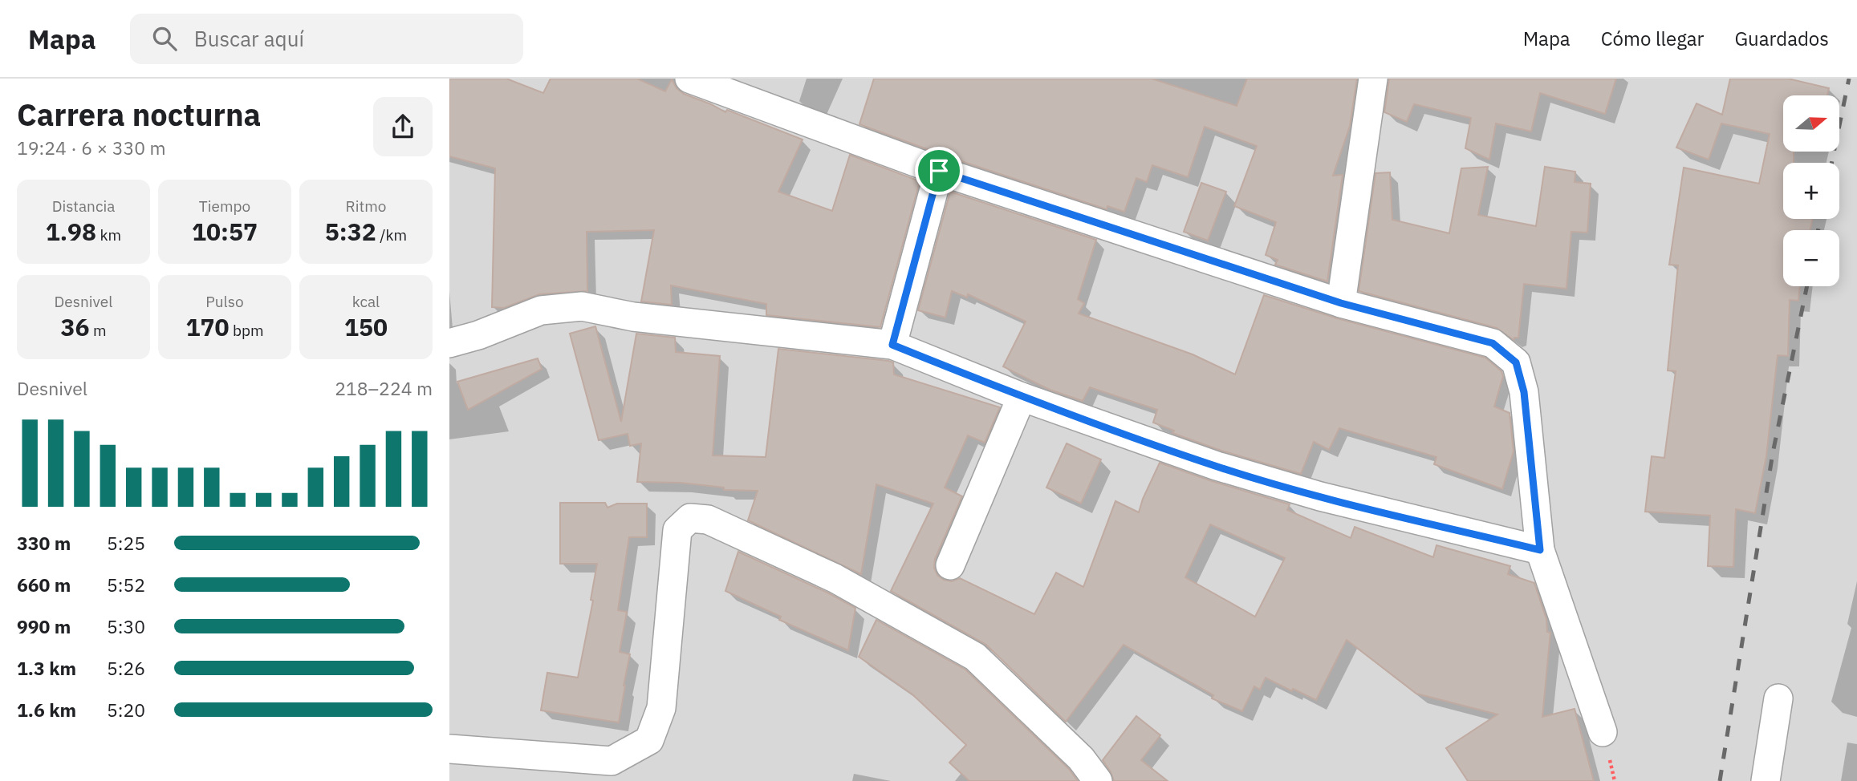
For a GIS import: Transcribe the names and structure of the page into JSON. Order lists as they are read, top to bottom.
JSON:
{
  "north": "right",
  "page": {
    "header": "Mapa",
    "search": "Buscar aquí",
    "nav": ["Mapa", "Cómo llegar", "Guardados"],
    "heading": ["Carrera nocturna", "19:24 · 6 × 330 m"],
    "map_buttons": ["+", "−"],
    "stats": [
      ["Distancia", "1.98 km"],
      ["Tiempo", "10:57"],
      ["Ritmo", "5:32 /km"],
      ["Desnivel", "36 m"],
      ["Pulso", "170 bpm"],
      ["kcal", "150"]
    ],
    "chart": ["Desnivel", "218–224 m"],
    "list": [
      {
        "name": "330 m",
        "note": "5:25"
      },
      {
        "name": "660 m",
        "note": "5:52"
      },
      {
        "name": "990 m",
        "note": "5:30"
      },
      {
        "name": "1.3 km",
        "note": "5:26"
      },
      {
        "name": "1.6 km",
        "note": "5:20"
      }
    ]
  }
}
